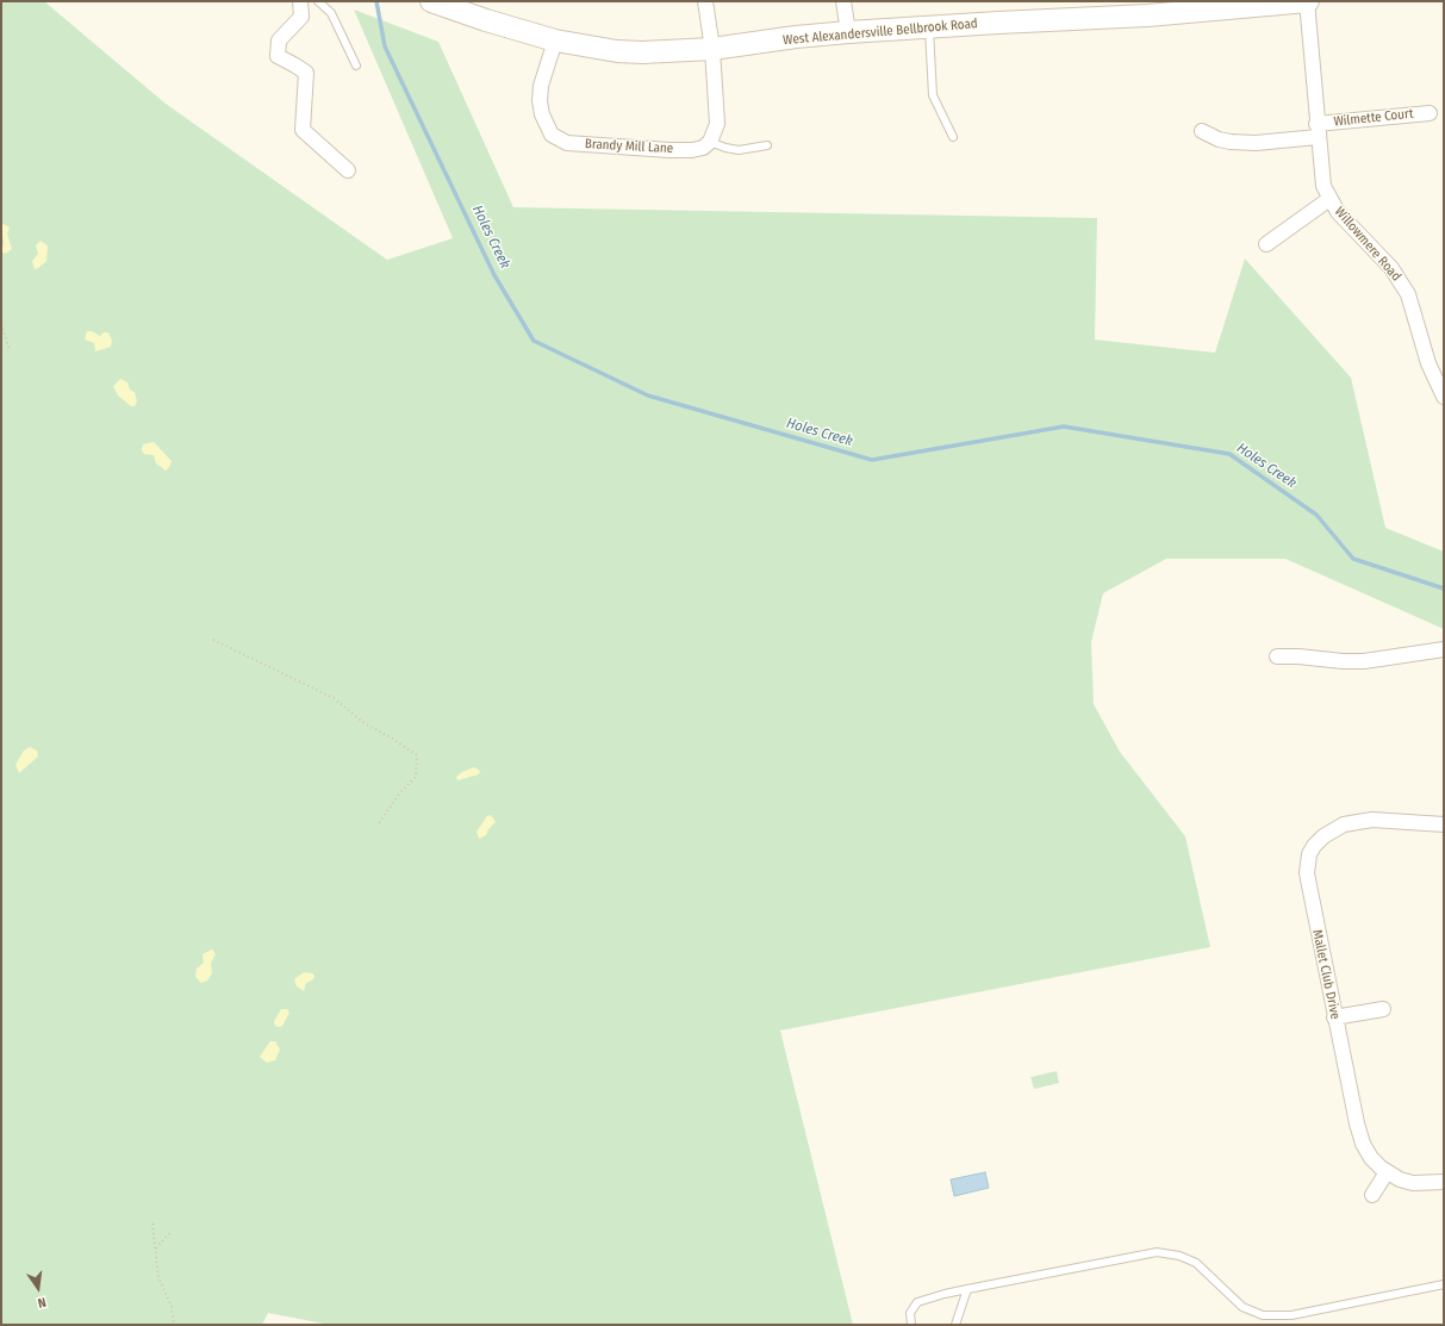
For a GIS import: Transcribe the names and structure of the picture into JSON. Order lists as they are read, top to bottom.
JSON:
{
  "streets": {
    "main road": ["West Alexandersville Bellbrook Road"],
    "street": [
      "Wilmette Court",
      "Brandy Mill Lane",
      "Willowmere Road",
      "Mallet Club Drive"
    ]
  },
  "crossings": [
    ["West Alexandersville Bellbrook Road", "Brandy Mill Lane"],
    ["West Alexandersville Bellbrook Road", "Willowmere Road"],
    ["Wilmette Court", "Willowmere Road"]
  ],
  "water": ["Holes Creek"],
  "north": "bottom"
}
